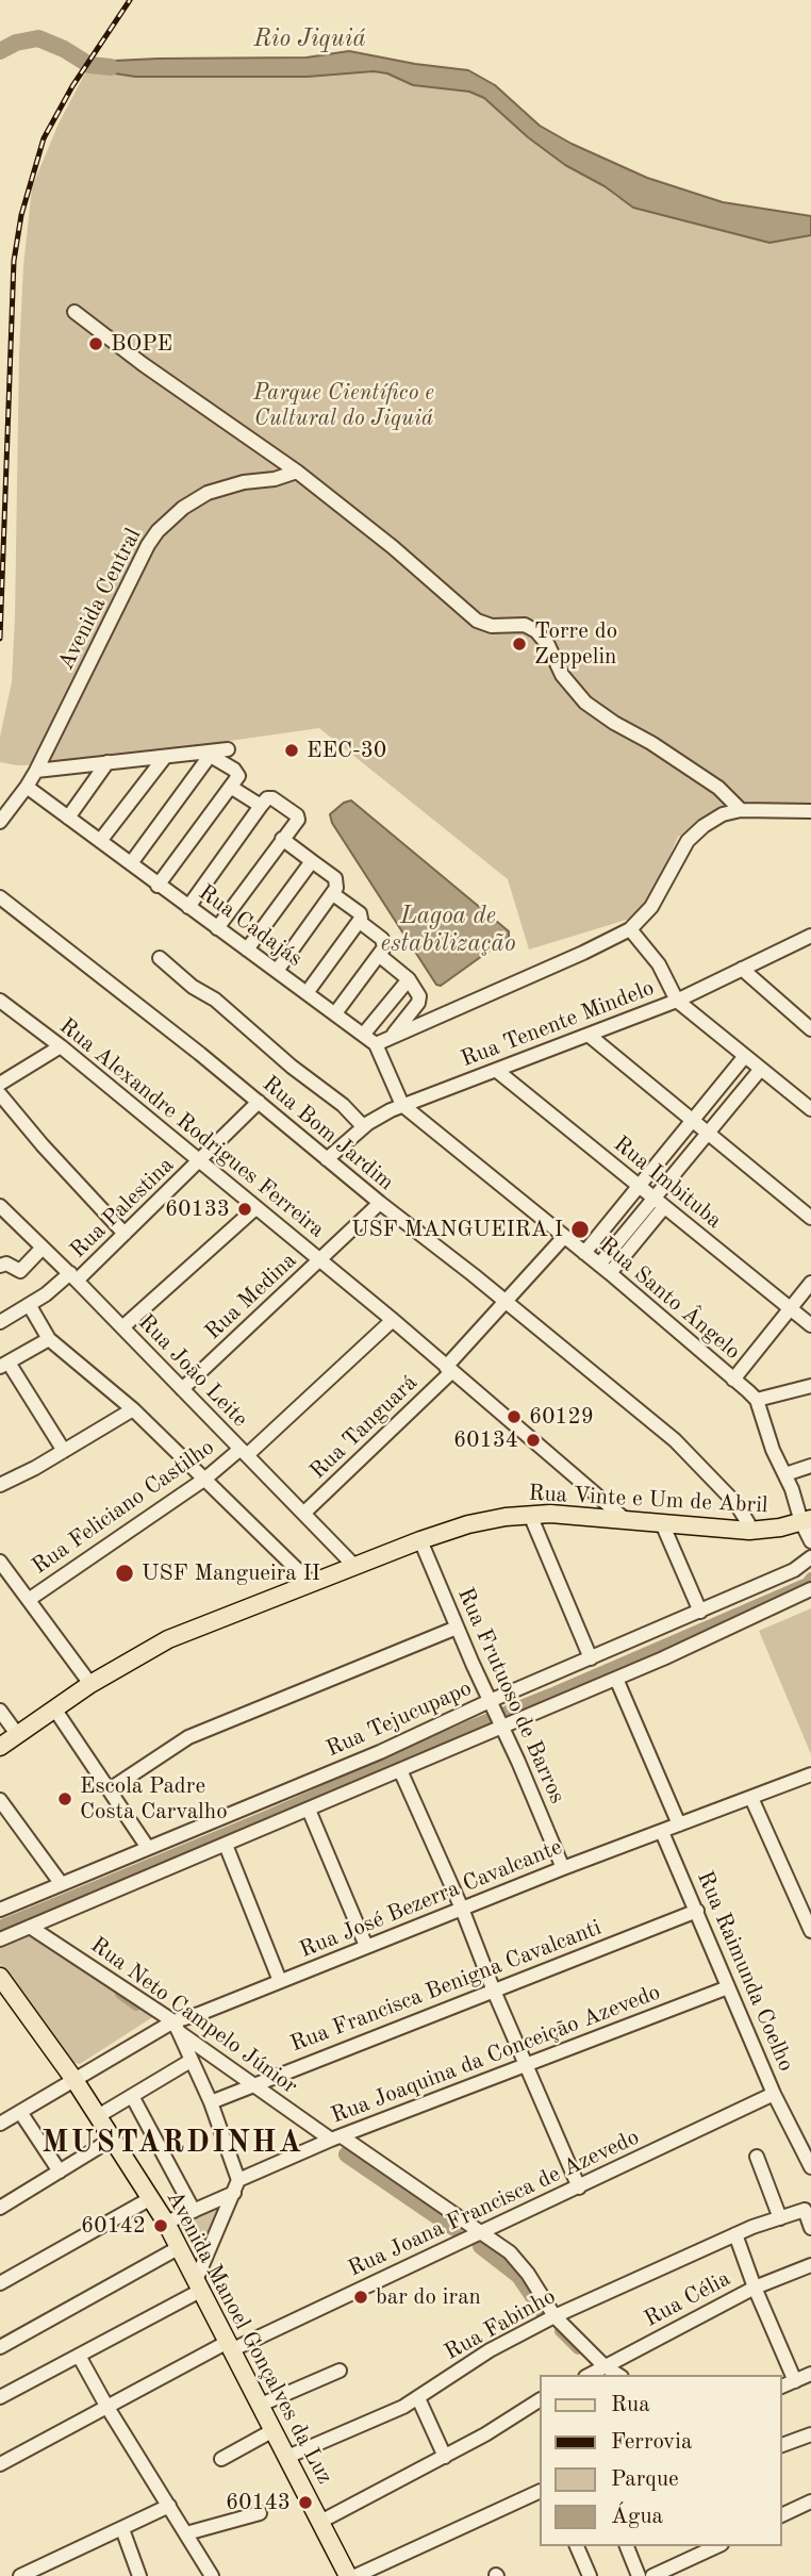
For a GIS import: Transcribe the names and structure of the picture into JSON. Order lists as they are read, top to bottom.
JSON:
{
  "streets": {
    "main road": ["Rua Vinte e Um de Abril", "Avenida Manoel Gonçalves da Luz"],
    "street": [
      "Avenida Central",
      "Rua Cadajás",
      "Rua Tenente Mindelo",
      "Rua Alexandre Rodrigues Ferreira",
      "Rua Bom Jardim",
      "Rua Imbituba",
      "Rua Palestina",
      "Rua Medina",
      "Rua Santo Ângelo",
      "Rua João Leite",
      "Rua Tanguará",
      "Rua Feliciano Castilho",
      "Rua Frutuoso de Barros",
      "Rua Tejucupapo",
      "Rua José Bezerra Cavalcante",
      "Rua Raimunda Coelho",
      "Rua Francisca Benigna Cavalcanti",
      "Rua Neto Campelo Júnior",
      "Rua Joaquina da Conceição Azevedo",
      "Rua Joana Francisca de Azevedo",
      "Rua Célia",
      "Rua Fabinho"
    ]
  },
  "crossings": [
    ["Avenida Central", "Rua Cadajás"],
    ["Rua Cadajás", "Rua Santo Ângelo"],
    ["Rua Tenente Mindelo", "Rua Bom Jardim"],
    ["Rua Tenente Mindelo", "Rua Imbituba"],
    ["Rua Tenente Mindelo", "Rua Santo Ângelo"],
    ["Rua Alexandre Rodrigues Ferreira", "Rua Palestina"],
    ["Rua Alexandre Rodrigues Ferreira", "Rua Medina"],
    ["Rua Alexandre Rodrigues Ferreira", "Rua Tanguará"],
    ["Rua Alexandre Rodrigues Ferreira", "Rua Vinte e Um de Abril"],
    ["Rua Alexandre Rodrigues Ferreira", "Rua Feliciano Castilho"],
    ["Rua Bom Jardim", "Rua Palestina"],
    ["Rua Bom Jardim", "Rua Medina"],
    ["Rua Bom Jardim", "Rua Tanguará"],
    ["Rua Bom Jardim", "Rua Vinte e Um de Abril"],
    ["Rua Palestina", "Rua João Leite"],
    ["Rua Medina", "Rua João Leite"],
    ["Rua Santo Ângelo", "Rua Tanguará"],
    ["Rua João Leite", "Rua Tanguará"],
    ["Rua João Leite", "Rua Vinte e Um de Abril"],
    ["Rua João Leite", "Rua Feliciano Castilho"],
    ["Rua Vinte e Um de Abril", "Rua Frutuoso de Barros"],
    ["Rua Frutuoso de Barros", "Rua Tejucupapo"],
    ["Rua Frutuoso de Barros", "Rua José Bezerra Cavalcante"],
    ["Rua Tejucupapo", "Rua Neto Campelo Júnior"],
    ["Rua José Bezerra Cavalcante", "Rua Raimunda Coelho"],
    ["Rua José Bezerra Cavalcante", "Rua Neto Campelo Júnior"],
    ["Rua José Bezerra Cavalcante", "Avenida Manoel Gonçalves da Luz"],
    ["Rua Raimunda Coelho", "Rua Francisca Benigna Cavalcanti"],
    ["Rua Raimunda Coelho", "Rua Joaquina da Conceição Azevedo"],
    ["Rua Raimunda Coelho", "Rua Joana Francisca de Azevedo"],
    ["Rua Francisca Benigna Cavalcanti", "Rua Neto Campelo Júnior"],
    ["Rua Neto Campelo Júnior", "Rua Joaquina da Conceição Azevedo"],
    ["Rua Neto Campelo Júnior", "Rua Joana Francisca de Azevedo"],
    ["Rua Neto Campelo Júnior", "Rua Célia"],
    ["Rua Neto Campelo Júnior", "Rua Fabinho"],
    ["Rua Joaquina da Conceição Azevedo", "Avenida Manoel Gonçalves da Luz"],
    ["Rua Joana Francisca de Azevedo", "Avenida Manoel Gonçalves da Luz"],
    ["Rua Fabinho", "Avenida Manoel Gonçalves da Luz"]
  ],
  "districts": ["MUSTARDINHA"],
  "water": ["Rio Jiquiá", "Lagoa de estabilização"],
  "parks": ["Parque Científico e Cultural do Jiquiá"],
  "places": [
    "BOPE",
    "Torre do Zeppelin",
    "EEC-30",
    "60133",
    "USF MANGUEIRA I",
    "60129",
    "60134",
    "USF Mangueira II",
    "Escola Padre Costa Carvalho",
    "60142",
    "bar do iran",
    "60143"
  ],
  "legend": [
    "Rua",
    "Ferrovia",
    "Parque",
    "Água"
  ]
}
